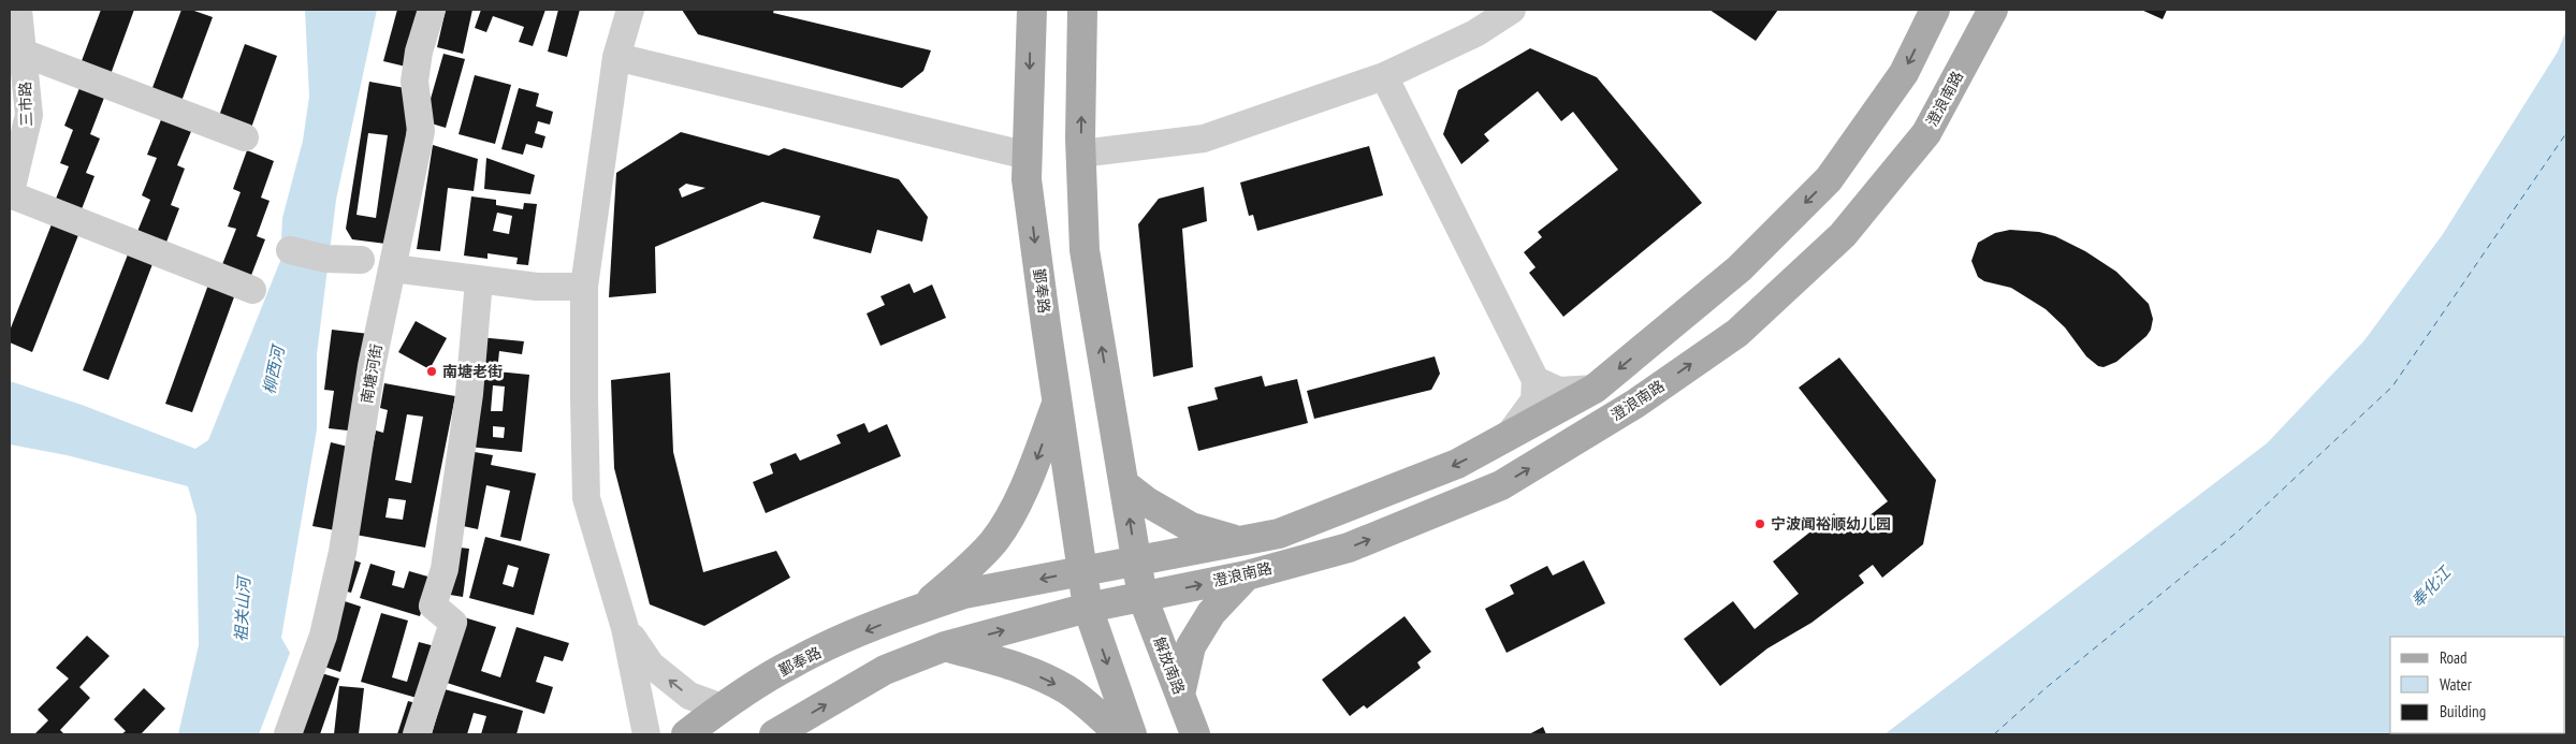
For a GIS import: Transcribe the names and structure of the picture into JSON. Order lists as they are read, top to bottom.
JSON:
{
  "streets": {
    "main road": ["澄浪南路", "鄞奉路", "解放南路"],
    "street": ["三市路", "南塘河街"]
  },
  "crossings": [
    ["澄浪南路", "解放南路"]
  ],
  "water": ["柳西河", "奉化江", "祖关山河"],
  "places": ["南塘老街", "宁波闻裕顺幼儿园"],
  "legend": ["Road", "Water", "Building"]
}
